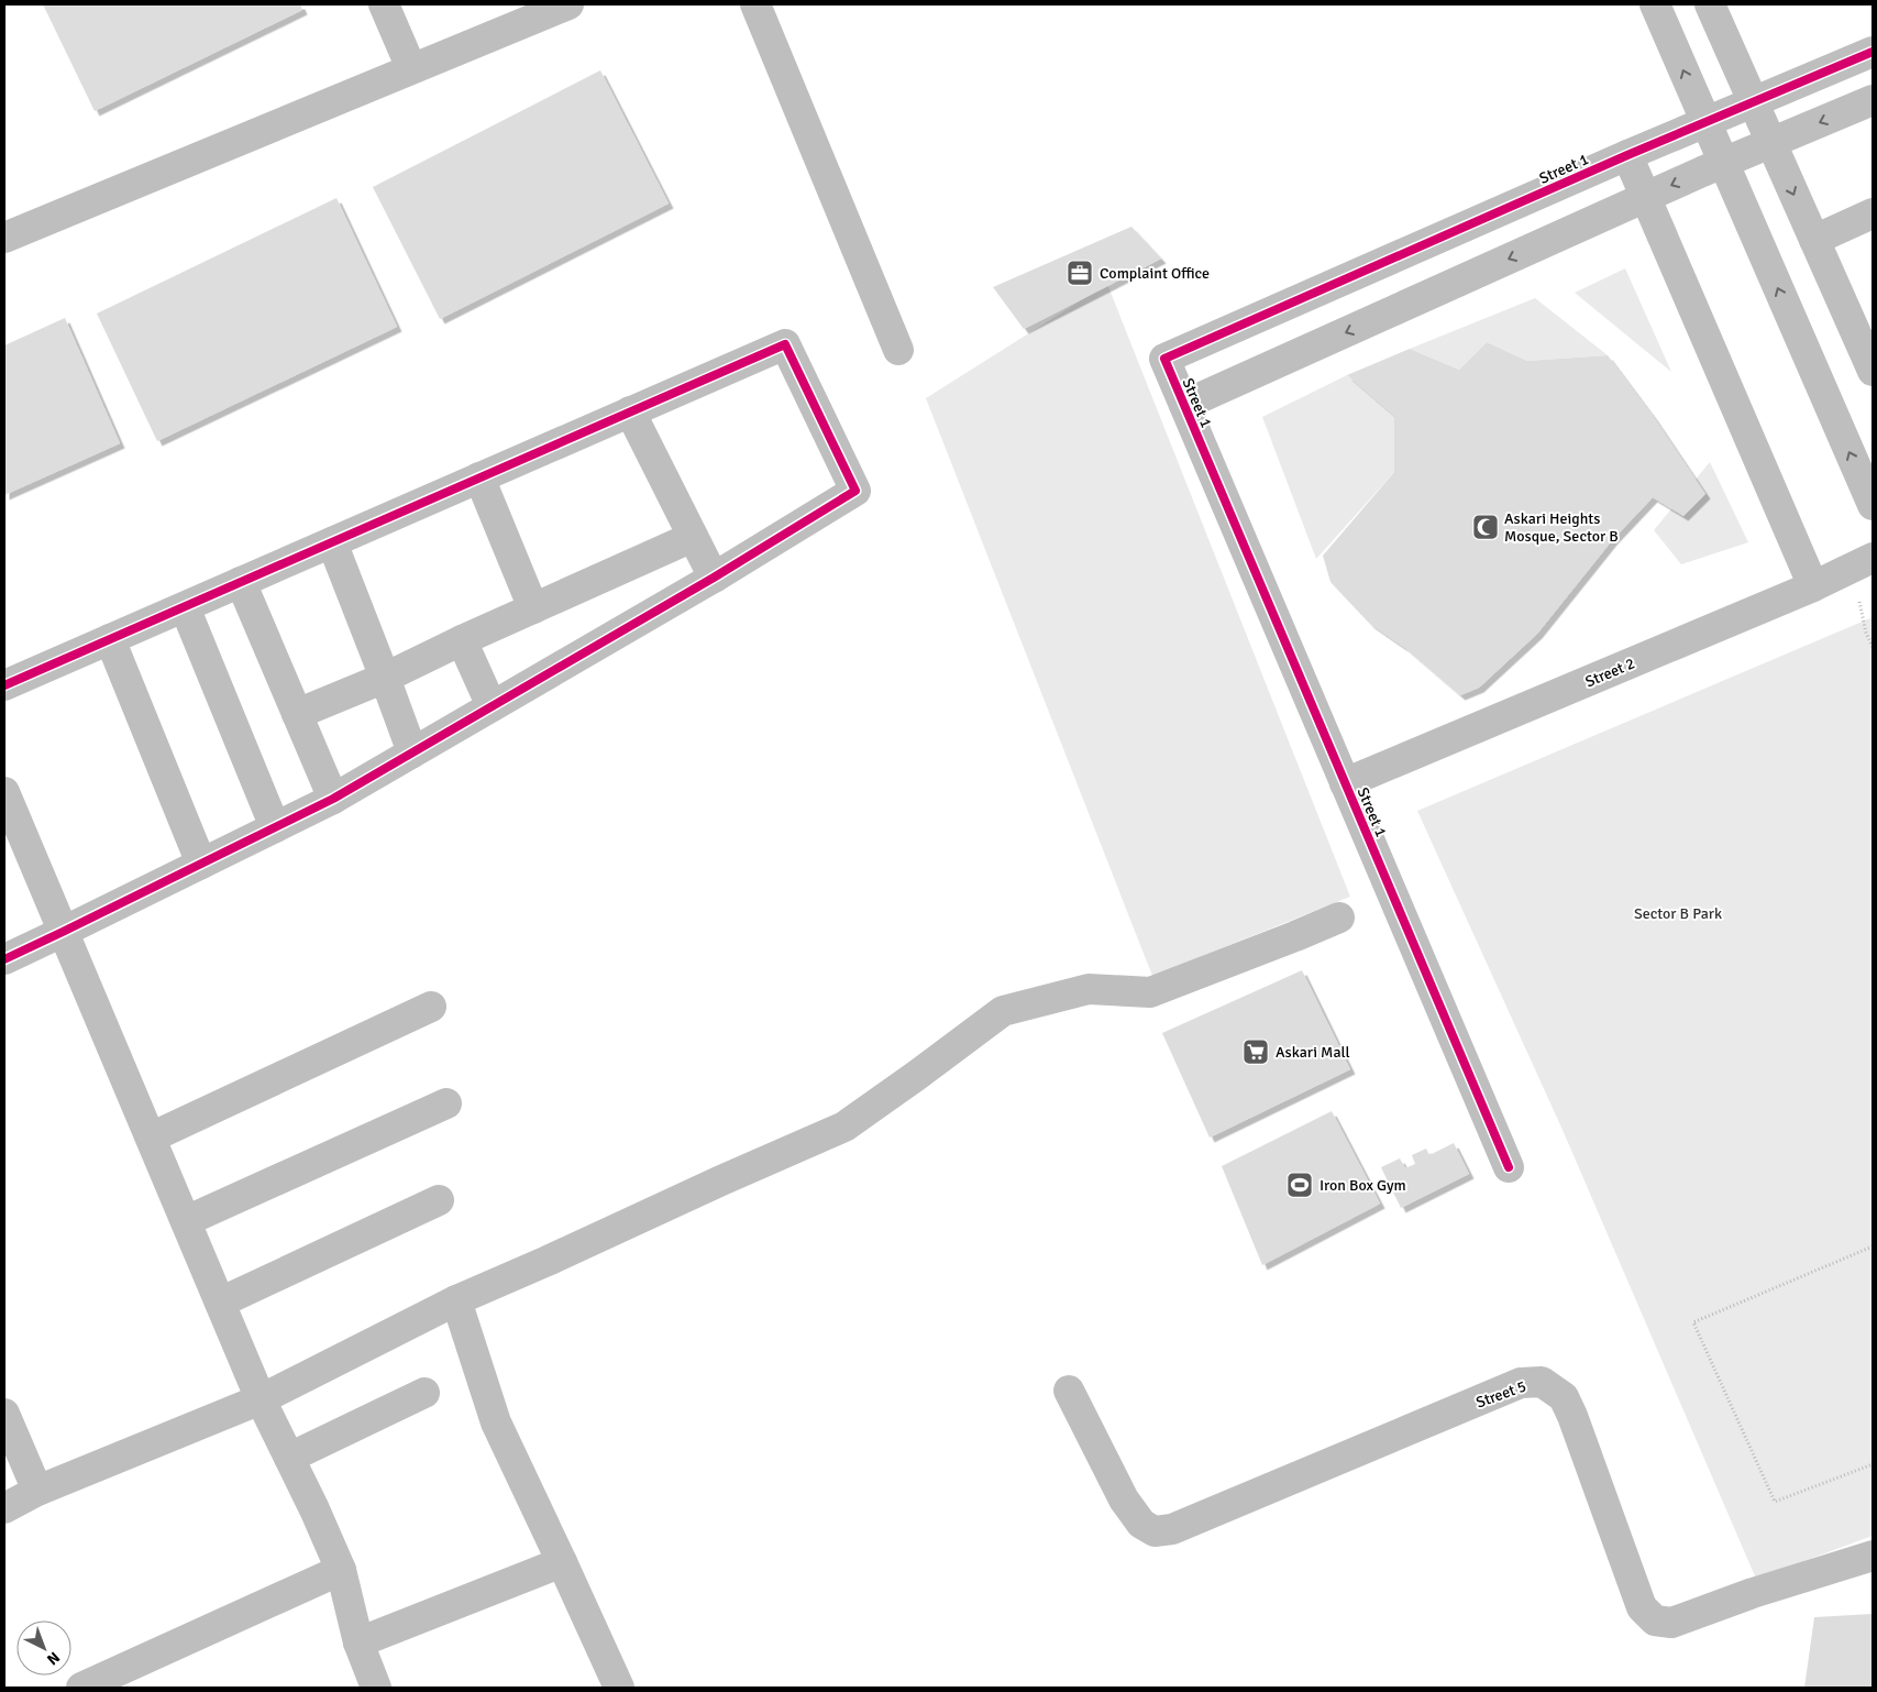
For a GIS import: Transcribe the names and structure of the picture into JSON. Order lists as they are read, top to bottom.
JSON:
{
  "streets": {
    "street": ["Street 1", "Street 2", "Street 5"]
  },
  "crossings": [
    ["Street 1", "Street 2"]
  ],
  "parks": ["Sector B Park"],
  "places": {
    "office": ["Complaint Office"],
    "mosque": ["Askari Heights Mosque, Sector B"],
    "supermarket": ["Askari Mall"],
    "sports": ["Iron Box Gym"]
  },
  "north": "bottom right"
}
